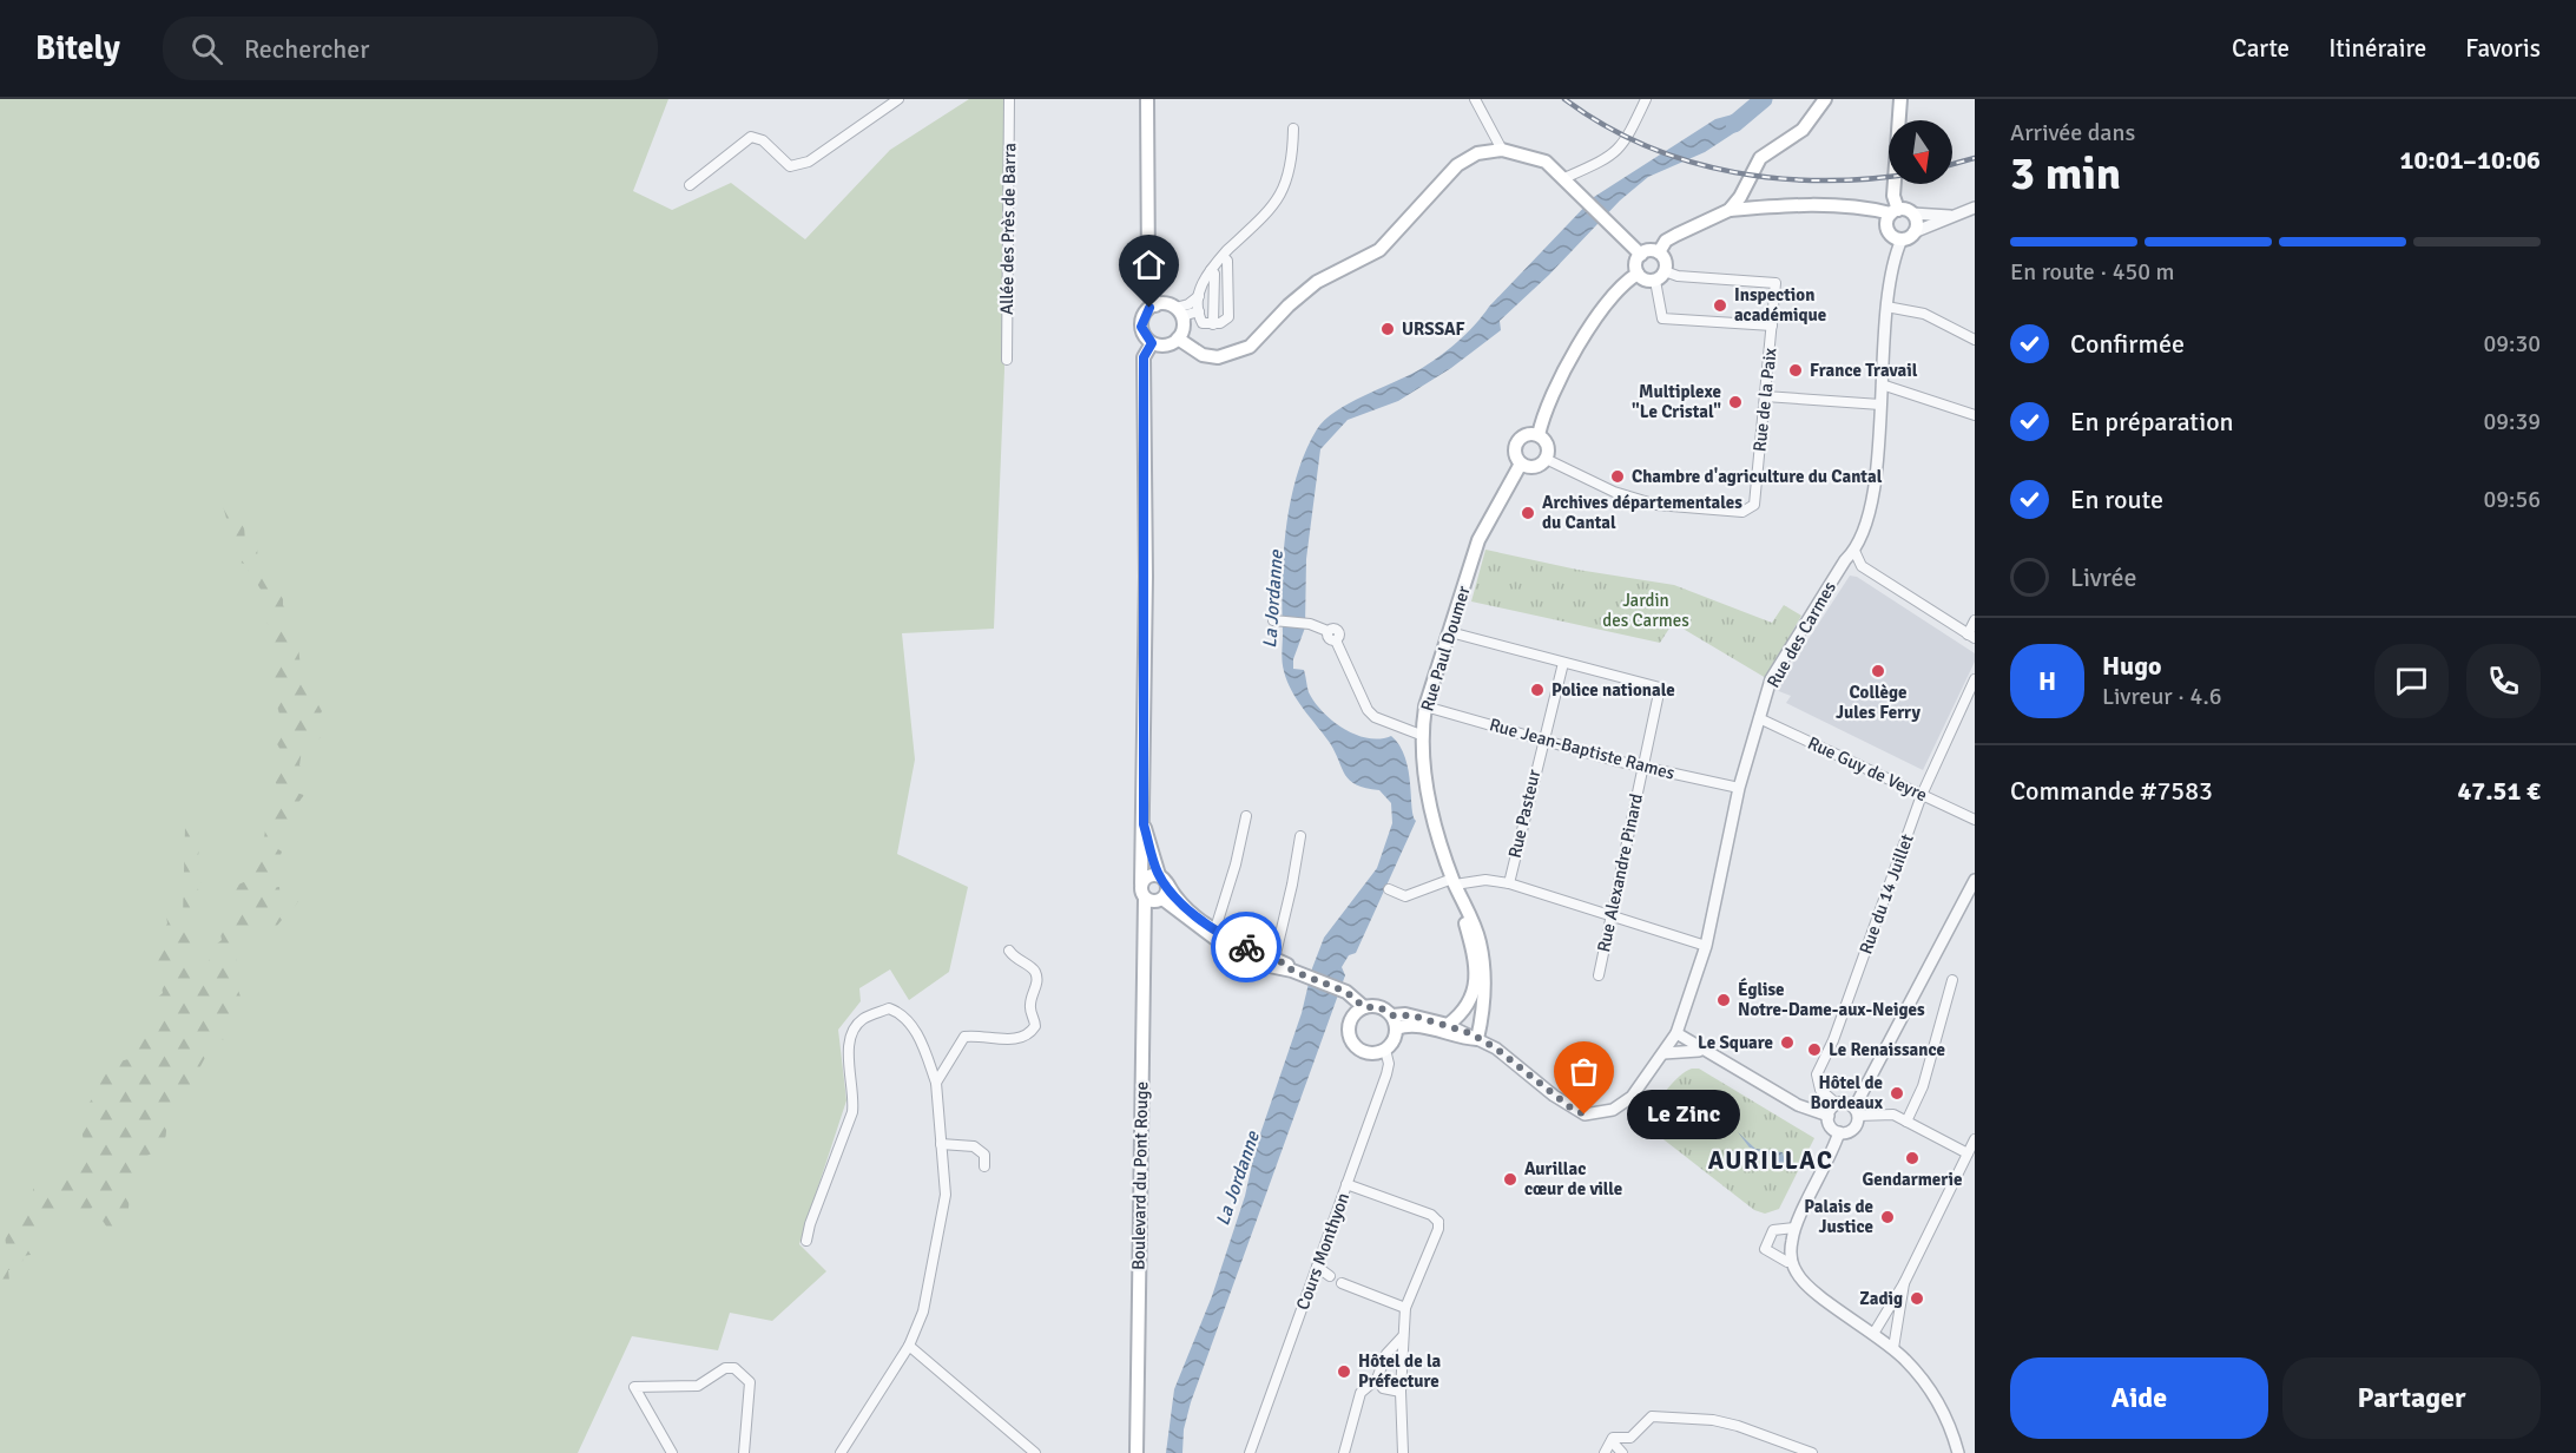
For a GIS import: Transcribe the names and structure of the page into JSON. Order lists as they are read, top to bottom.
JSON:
{
  "streets": {
    "main road": ["Rue Paul Doumer", "Boulevard du Pont Rouge"],
    "street": [
      "Allée des Près de Barra",
      "Rue de la Paix",
      "Rue des Carmes",
      "Rue Jean-Baptiste Rames",
      "Rue Guy de Veyre",
      "Rue Pasteur",
      "Rue Alexandre Pinard",
      "Rue du 14 Juillet",
      "Cours Monthyon"
    ]
  },
  "crossings": [
    ["Rue de la Paix", "Rue Paul Doumer"],
    ["Rue des Carmes", "Rue Paul Doumer"],
    ["Rue des Carmes", "Rue Jean-Baptiste Rames"],
    ["Rue des Carmes", "Rue Guy de Veyre"],
    ["Rue Paul Doumer", "Rue Jean-Baptiste Rames"],
    ["Rue Jean-Baptiste Rames", "Rue Pasteur"],
    ["Rue Jean-Baptiste Rames", "Rue Alexandre Pinard"],
    ["Rue Guy de Veyre", "Rue du 14 Juillet"],
    ["Rue Pasteur", "Rue Alexandre Pinard"]
  ],
  "districts": ["AURILLAC"],
  "water": ["La Jordanne"],
  "parks": ["Jardin des Carmes"],
  "places": [
    "Inspection académique",
    "URSSAF",
    "France Travail",
    "Multiplexe \"Le Cristal\"",
    "Chambre d'agriculture du Cantal",
    "Archives départementales du Cantal",
    "Collège Jules Ferry",
    "Police nationale",
    "Église Notre-Dame-aux-Neiges",
    "Le Square",
    "Le Renaissance",
    "Hôtel de Bordeaux",
    "Le Zinc",
    "Gendarmerie",
    "Aurillac cœur de ville",
    "Palais de Justice",
    "Zadig",
    "Hôtel de la Préfecture"
  ],
  "north": "bottom",
  "page": {
    "header": "Bitely",
    "search": "Rechercher",
    "nav": ["Carte", "Itinéraire", "Favoris"],
    "heading": ["3 min", "Arrivée dans", "10:01–10:06"],
    "panel": [
      "Hugo",
      "Livreur · 4.6",
      "Commande #7583",
      "47.51 €"
    ],
    "bar": "En route · 450 m",
    "list": [
      ["Confirmée", "09:30"],
      ["En préparation", "09:39"],
      ["En route", "09:56"],
      "Livrée"
    ],
    "round": "H",
    "bubble": "Le Zinc",
    "buttons": ["Aide", "Partager"]
  }
}
